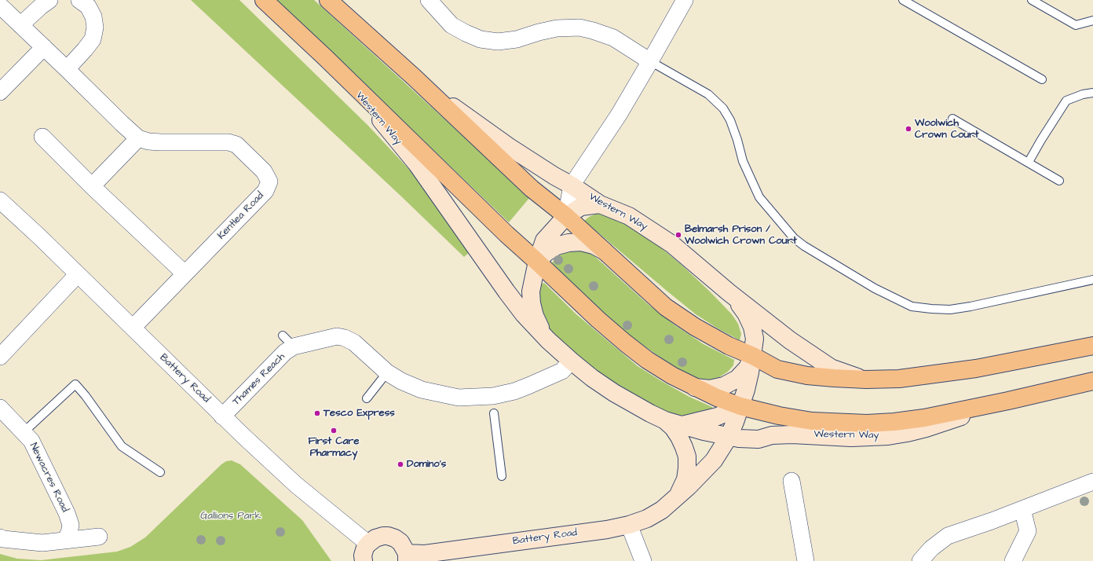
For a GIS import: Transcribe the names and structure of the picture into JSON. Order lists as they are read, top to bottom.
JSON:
{
  "streets": {
    "main road": ["Western Way"],
    "street": [
      "Kentlea Road",
      "Battery Road",
      "Thames Reach",
      "Newacres Road"
    ]
  },
  "crossings": [
    ["Western Way", "Battery Road"],
    ["Western Way", "Thames Reach"],
    ["Kentlea Road", "Battery Road"],
    ["Battery Road", "Thames Reach"]
  ],
  "parks": ["Gallions Park"],
  "places": [
    "Woolwich Crown Court",
    "Belmarsh Prison / Woolwich Crown Court",
    "Tesco Express",
    "First Care Pharmacy",
    "Domino's"
  ]
}
